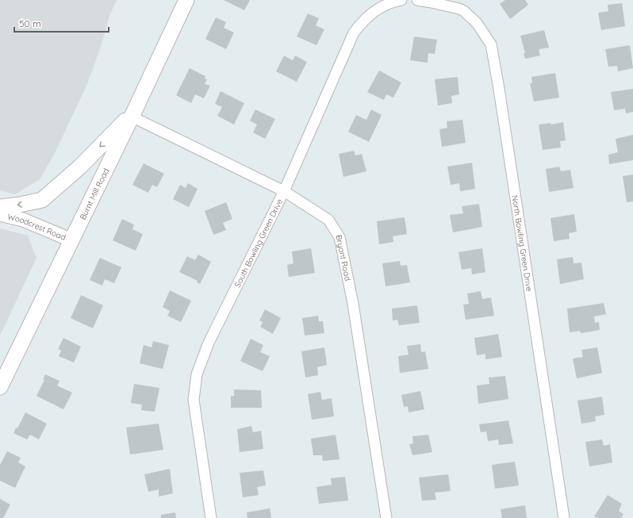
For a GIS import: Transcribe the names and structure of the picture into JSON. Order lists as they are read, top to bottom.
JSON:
{
  "streets": {
    "main road": ["Burnt Mill Road"],
    "street": [
      "Woodcrest Road",
      "South Bowling Green Drive",
      "North Bowling Green Drive",
      "Bryant Road"
    ]
  },
  "crossings": [
    ["Burnt Mill Road", "Woodcrest Road"],
    ["Burnt Mill Road", "Bryant Road"],
    ["South Bowling Green Drive", "Bryant Road"]
  ],
  "scale_bar": "50 m"
}
